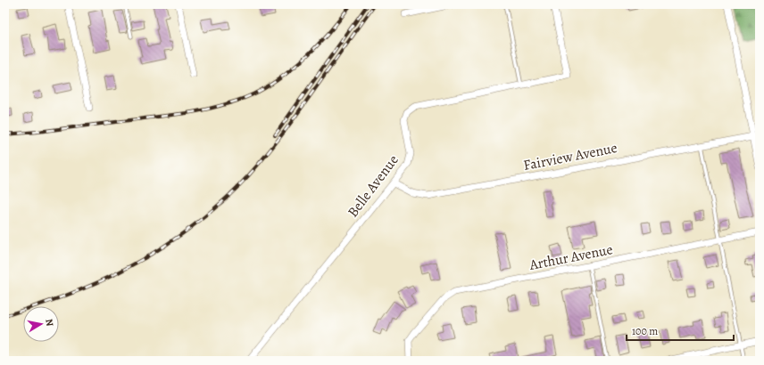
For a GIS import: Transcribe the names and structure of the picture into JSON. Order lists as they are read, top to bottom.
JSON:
{
  "streets": {
    "street": ["Fairview Avenue", "Belle Avenue", "Arthur Avenue"]
  },
  "crossings": [
    ["Fairview Avenue", "Belle Avenue"]
  ],
  "scale_bar": "100 m",
  "north": "right"
}
